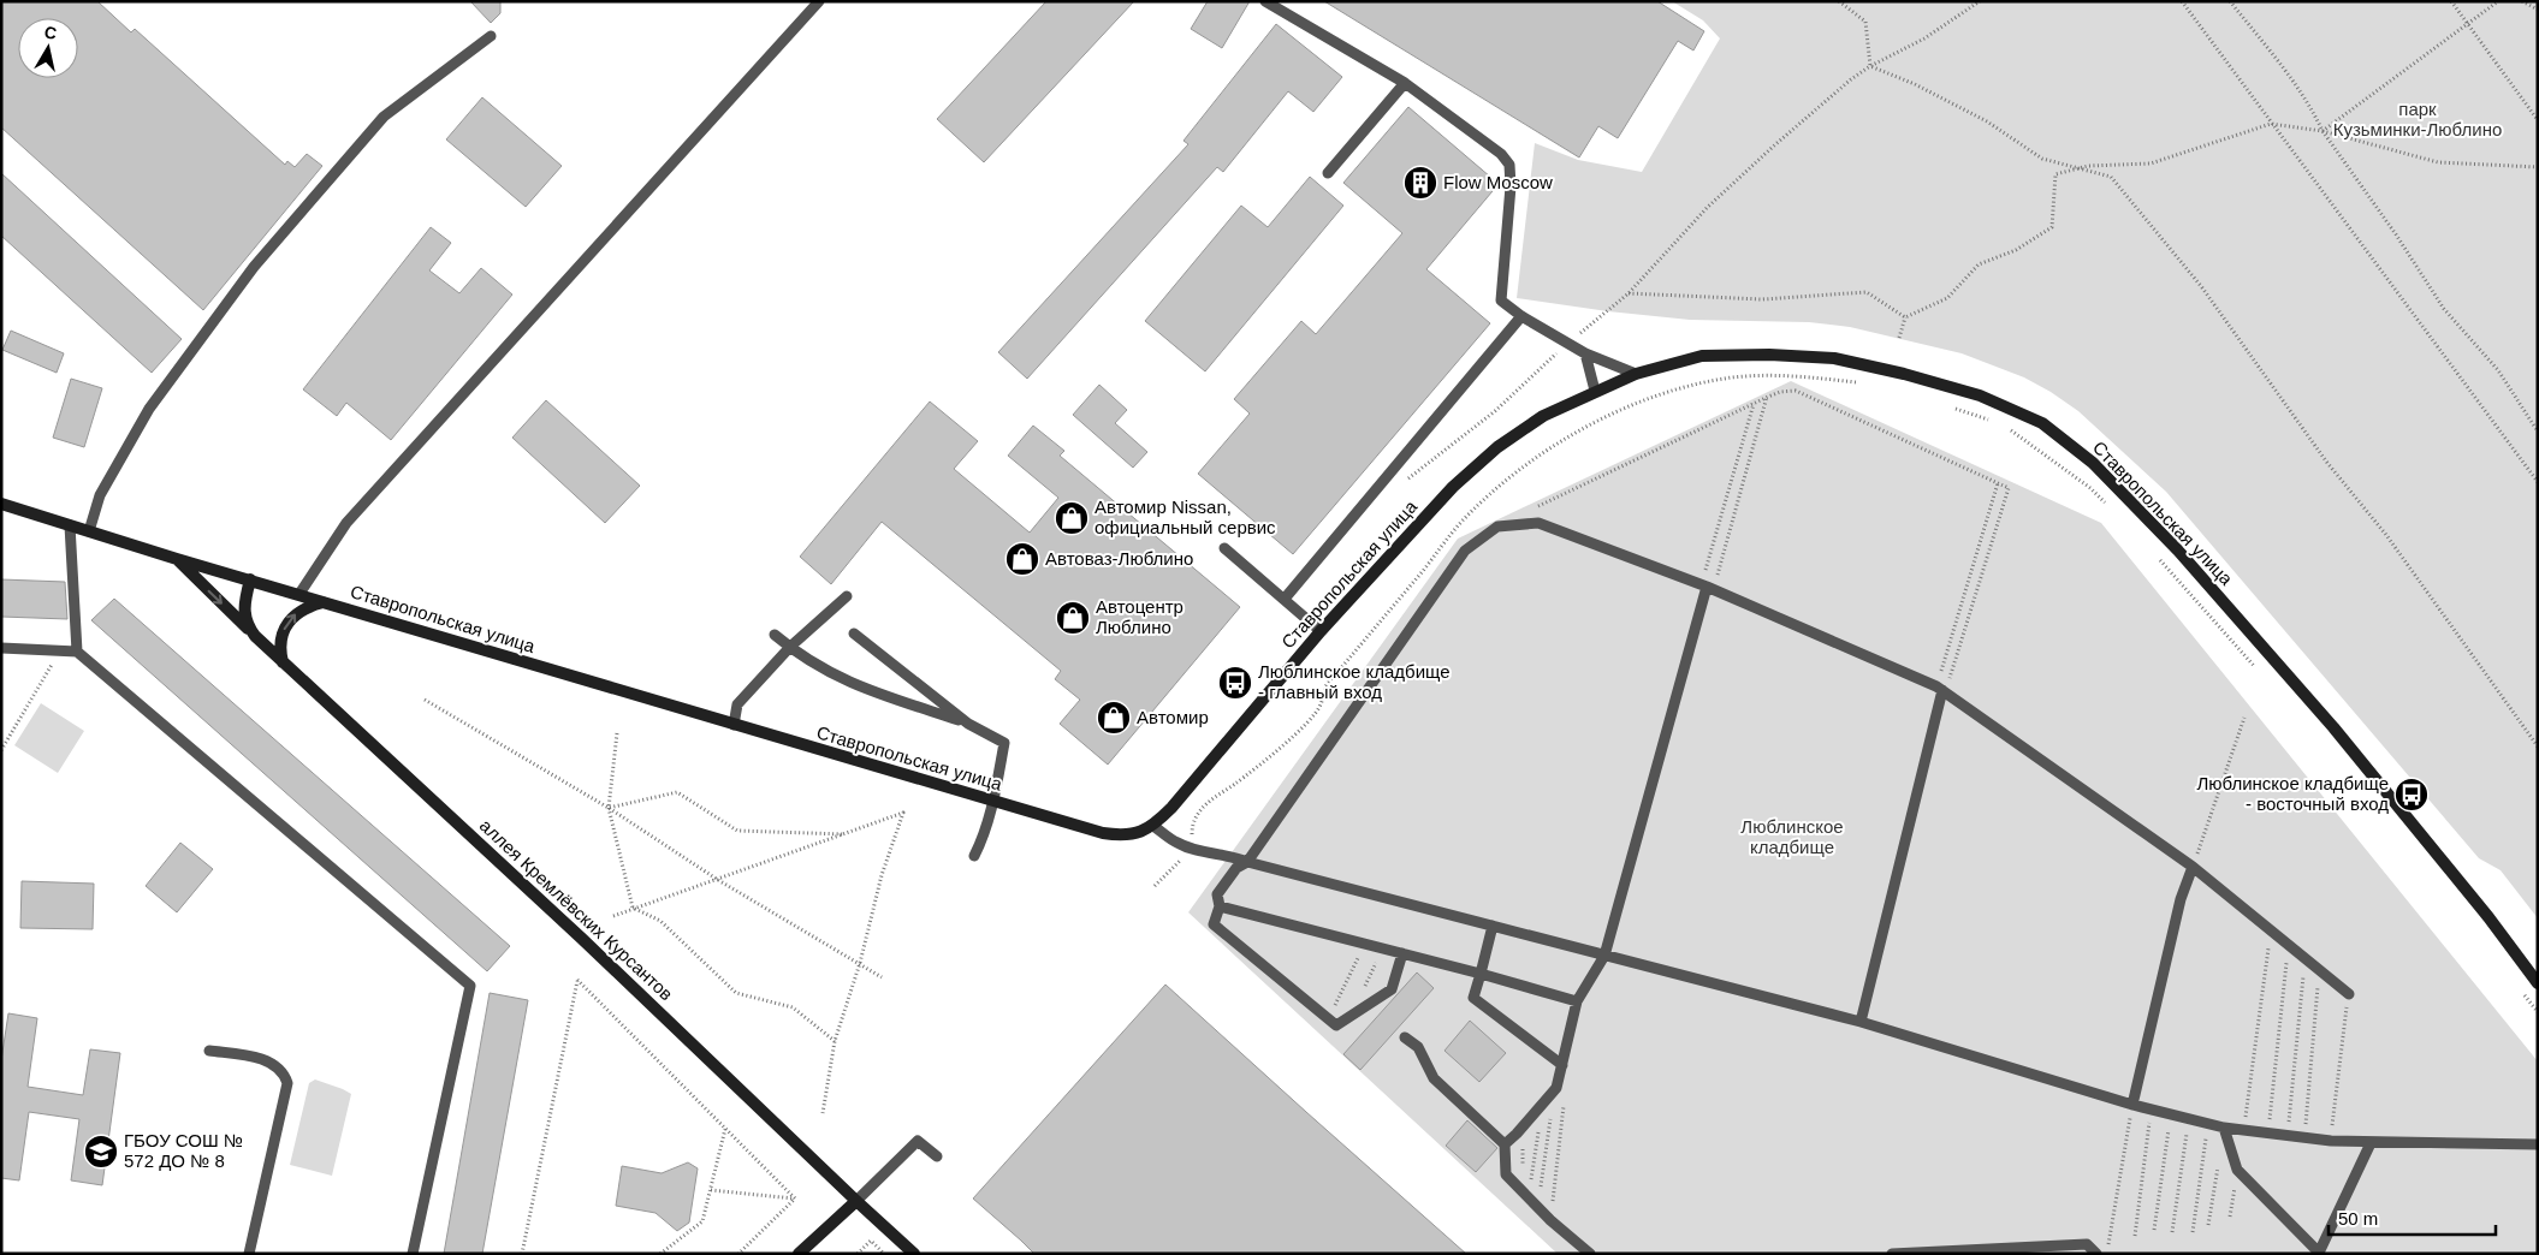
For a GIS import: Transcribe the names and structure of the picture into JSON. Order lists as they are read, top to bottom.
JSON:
{
  "streets": {
    "street": ["Ставропольская улица", "аллея Кремлёвских Курсантов"]
  },
  "crossings": [
    ["Ставропольская улица", "аллея Кремлёвских Курсантов"]
  ],
  "parks": ["парк Кузьминки-Люблино", "Люблинское кладбище"],
  "places": {
    "building": ["Flow Moscow"],
    "shop": [
      "Автомир Nissan, официальный сервис",
      "Автоваз-Люблино",
      "Автоцентр Люблино",
      "Автомир"
    ],
    "bus stop": ["Люблинское кладбище - главный вход", "Люблинское кладбище - восточный вход"],
    "school or university": ["ГБОУ СОШ № 572 ДО № 8"]
  },
  "scale_bar": "50 m",
  "north": "top"
}
